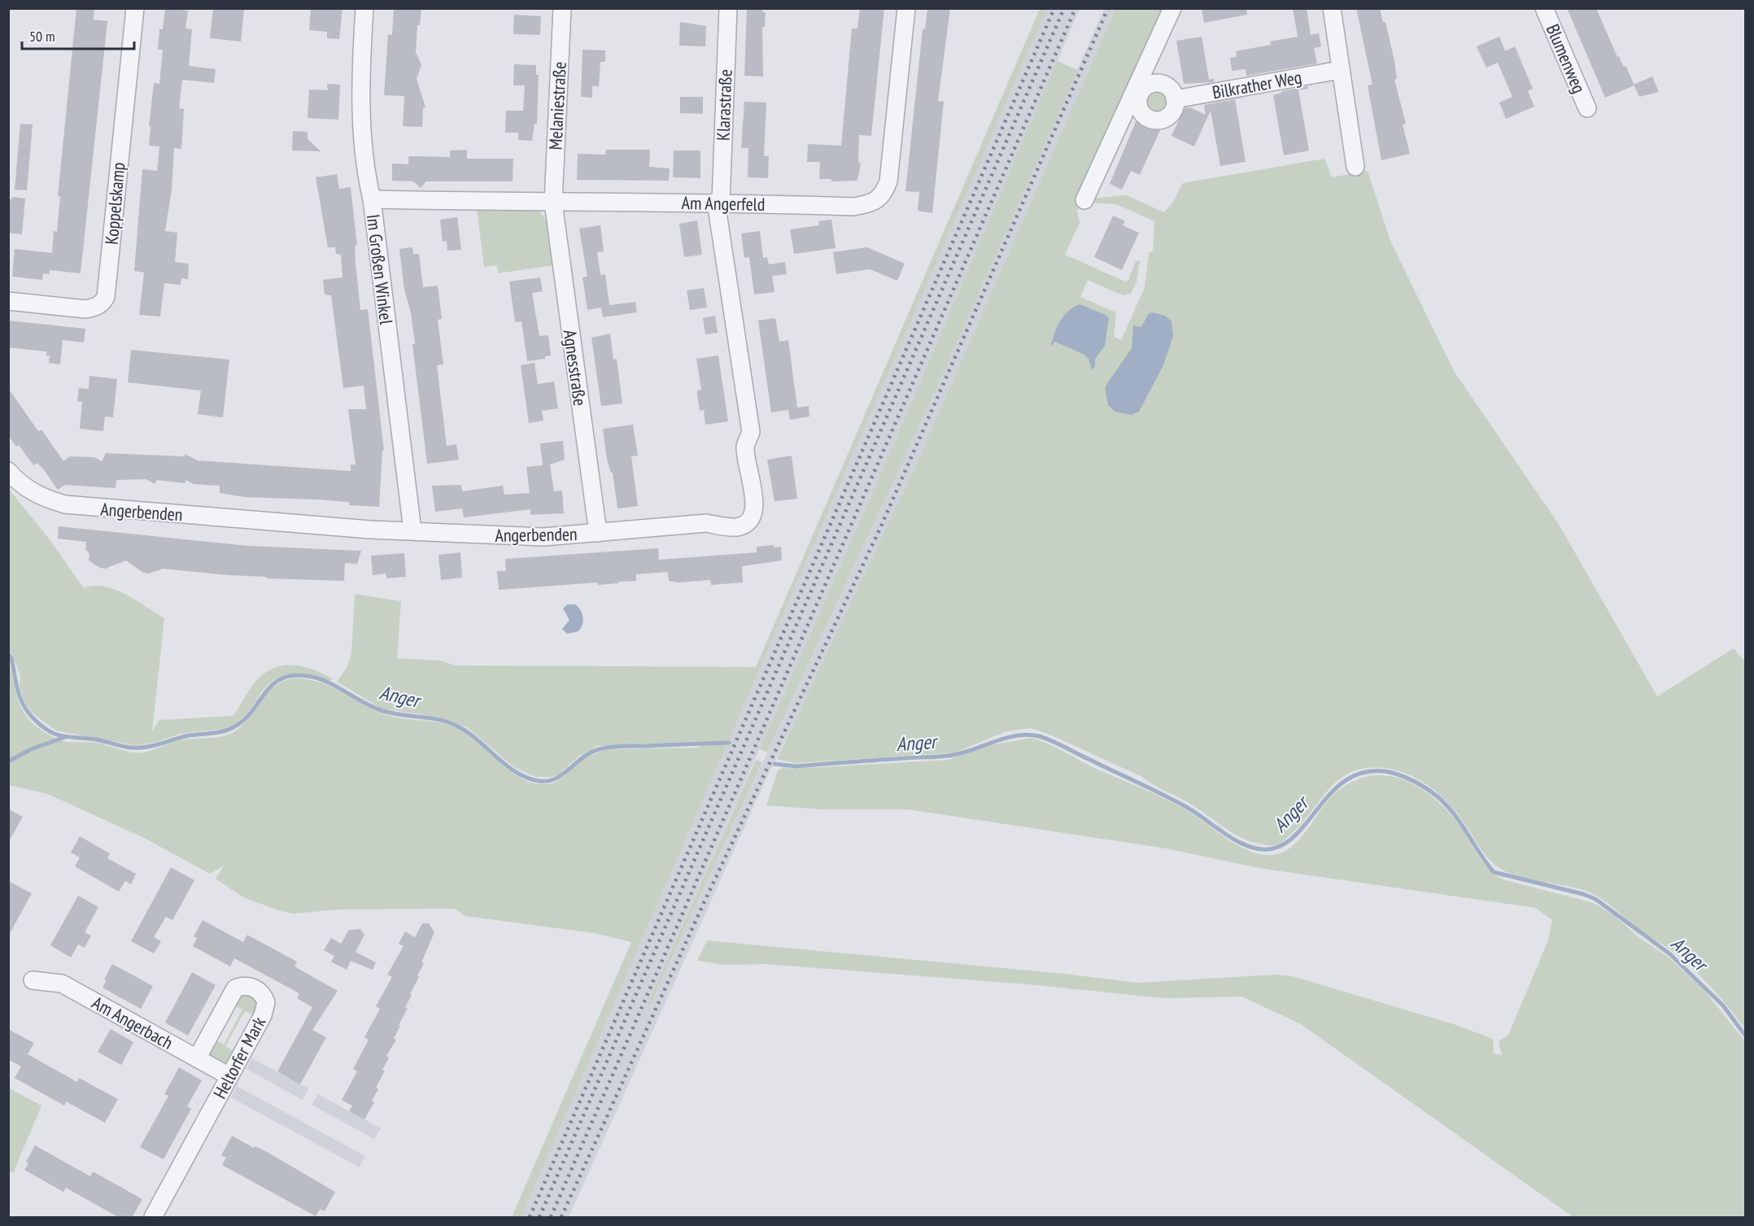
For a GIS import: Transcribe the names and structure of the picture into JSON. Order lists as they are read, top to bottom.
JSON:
{
  "streets": {
    "street": [
      "Blumenweg",
      "Bilkrather Weg",
      "Klarastraße",
      "Melaniestraße",
      "Koppelskamp",
      "Am Angerfeld",
      "Im Großen Winkel",
      "Agnesstraße",
      "Angerbenden",
      "Am Angerbach",
      "Heltorfer Mark"
    ]
  },
  "crossings": [
    ["Klarastraße", "Am Angerfeld"],
    ["Klarastraße", "Angerbenden"],
    ["Melaniestraße", "Am Angerfeld"],
    ["Melaniestraße", "Agnesstraße"],
    ["Am Angerfeld", "Im Großen Winkel"],
    ["Am Angerfeld", "Agnesstraße"],
    ["Am Angerfeld", "Angerbenden"],
    ["Im Großen Winkel", "Angerbenden"],
    ["Agnesstraße", "Angerbenden"],
    ["Am Angerbach", "Heltorfer Mark"]
  ],
  "water": ["Anger"],
  "scale_bar": "50 m"
}
